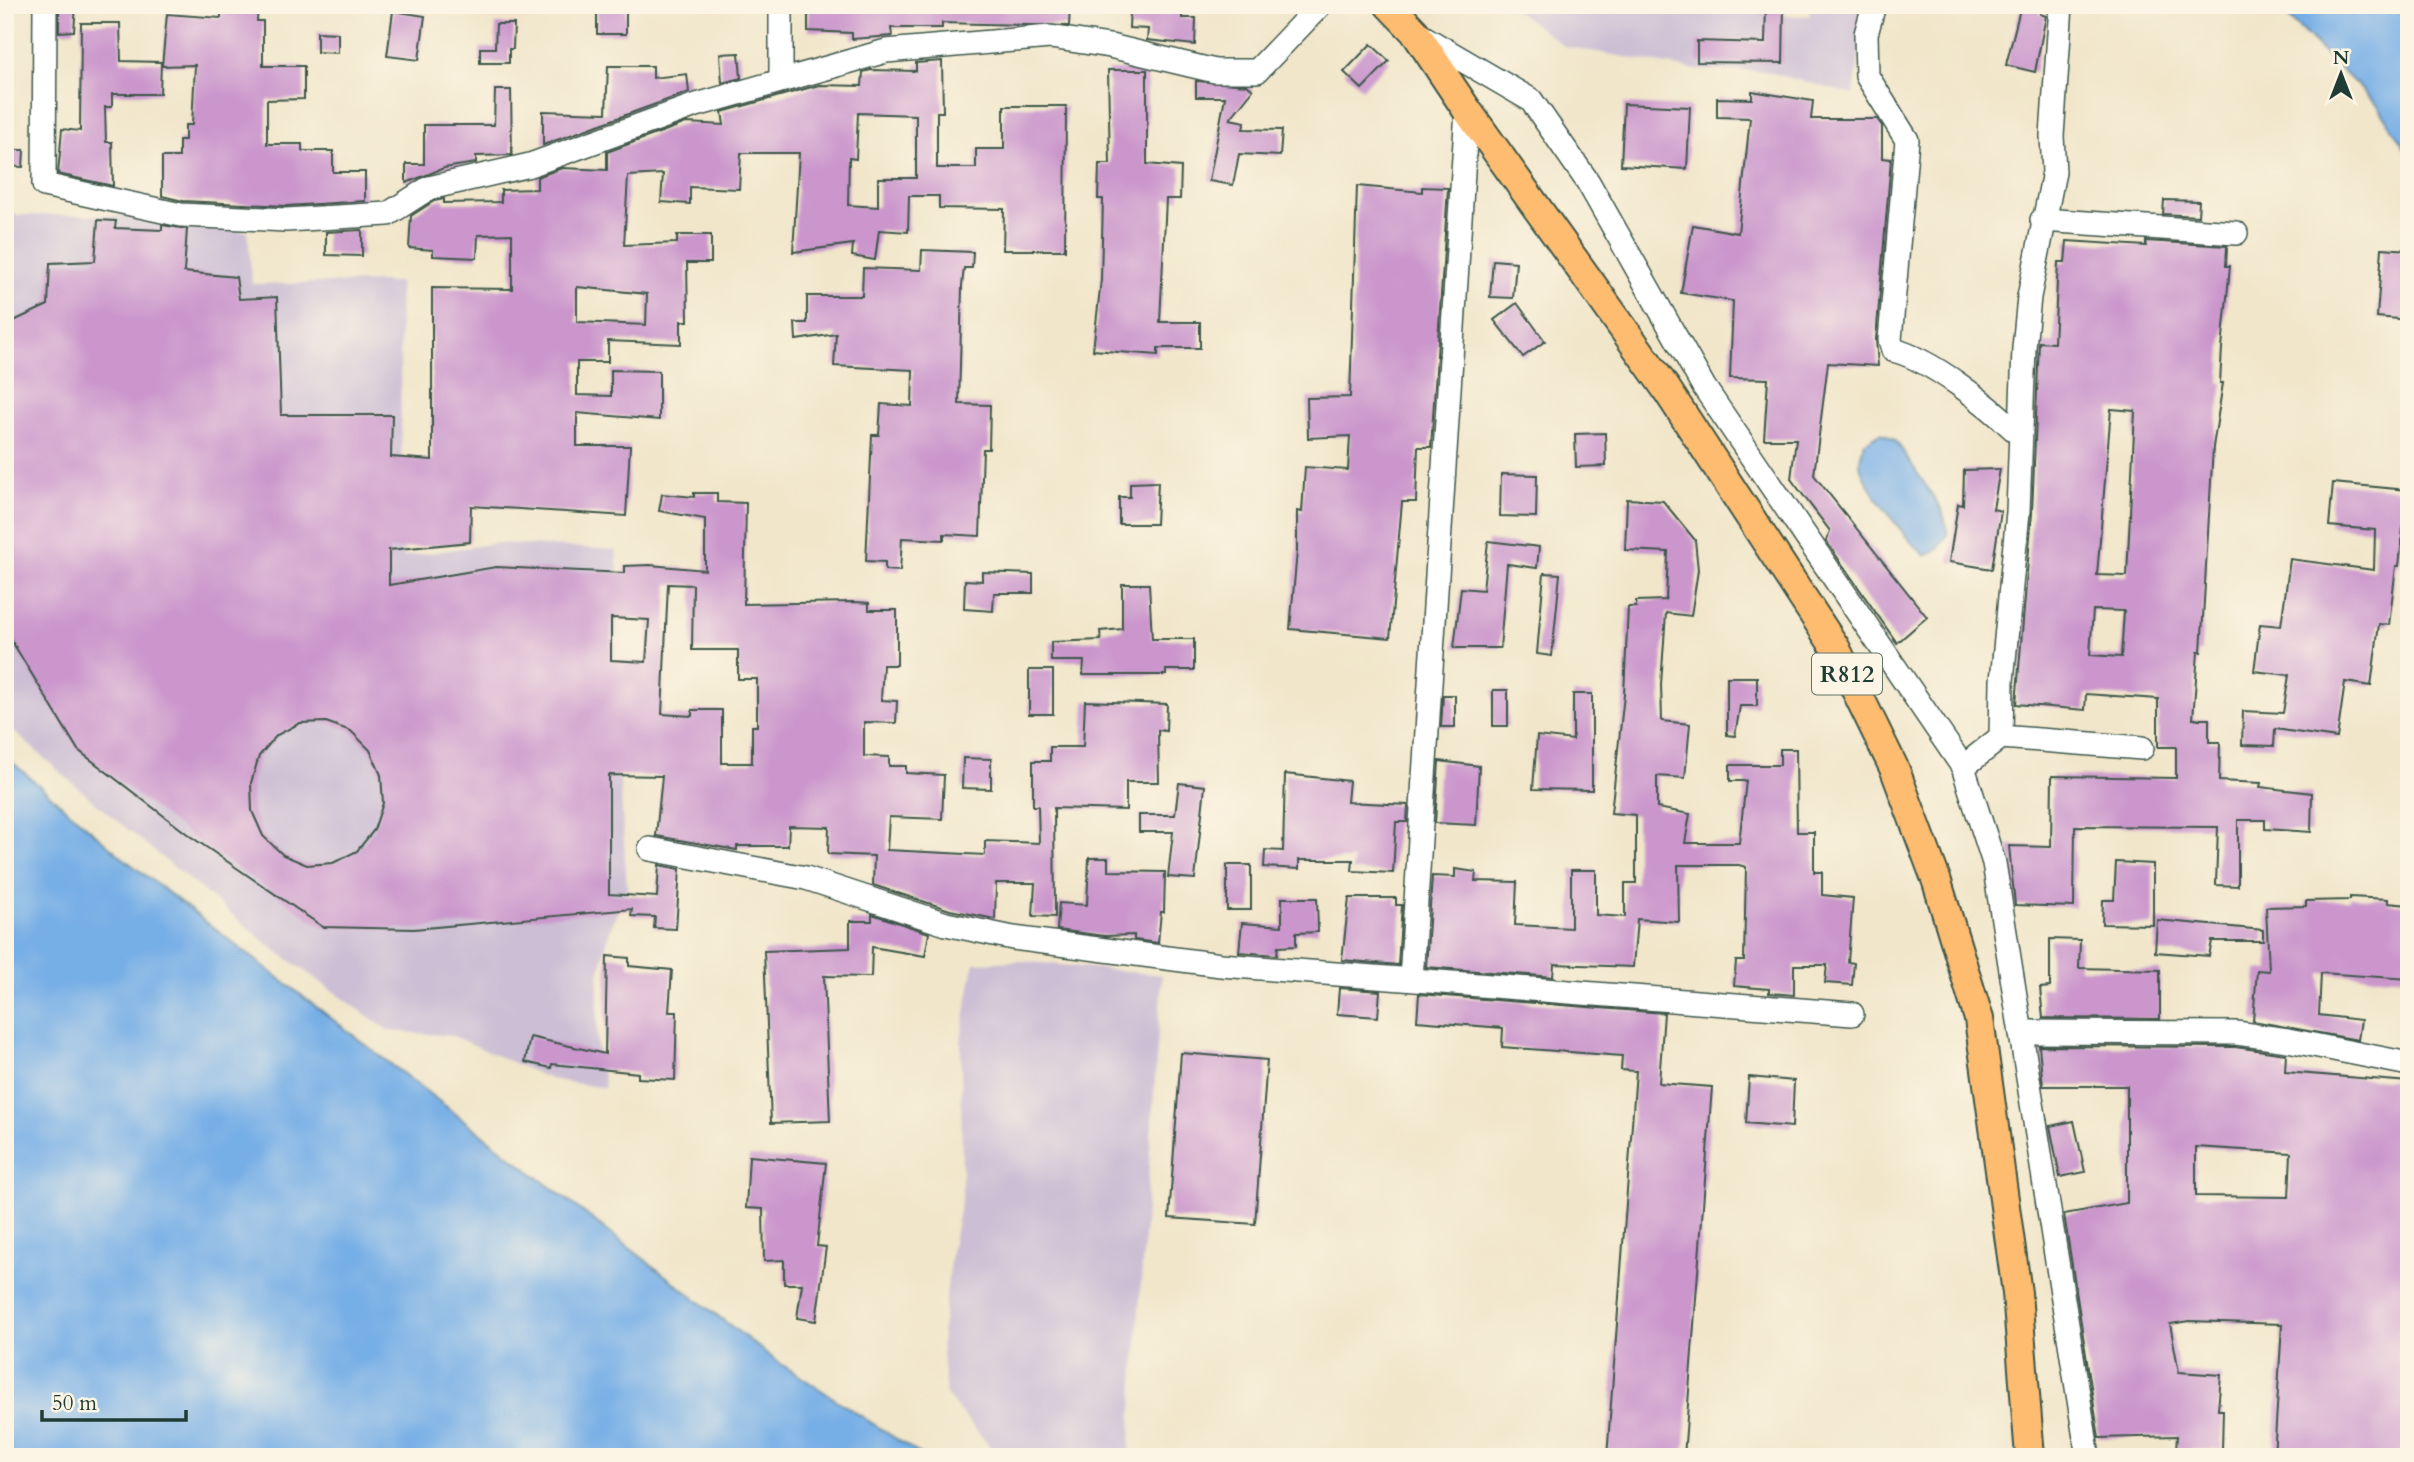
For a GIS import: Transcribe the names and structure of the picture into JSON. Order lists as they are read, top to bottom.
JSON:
{
  "streets": {
    "main road": ["R812"]
  },
  "scale_bar": "50 m",
  "north": "top"
}
